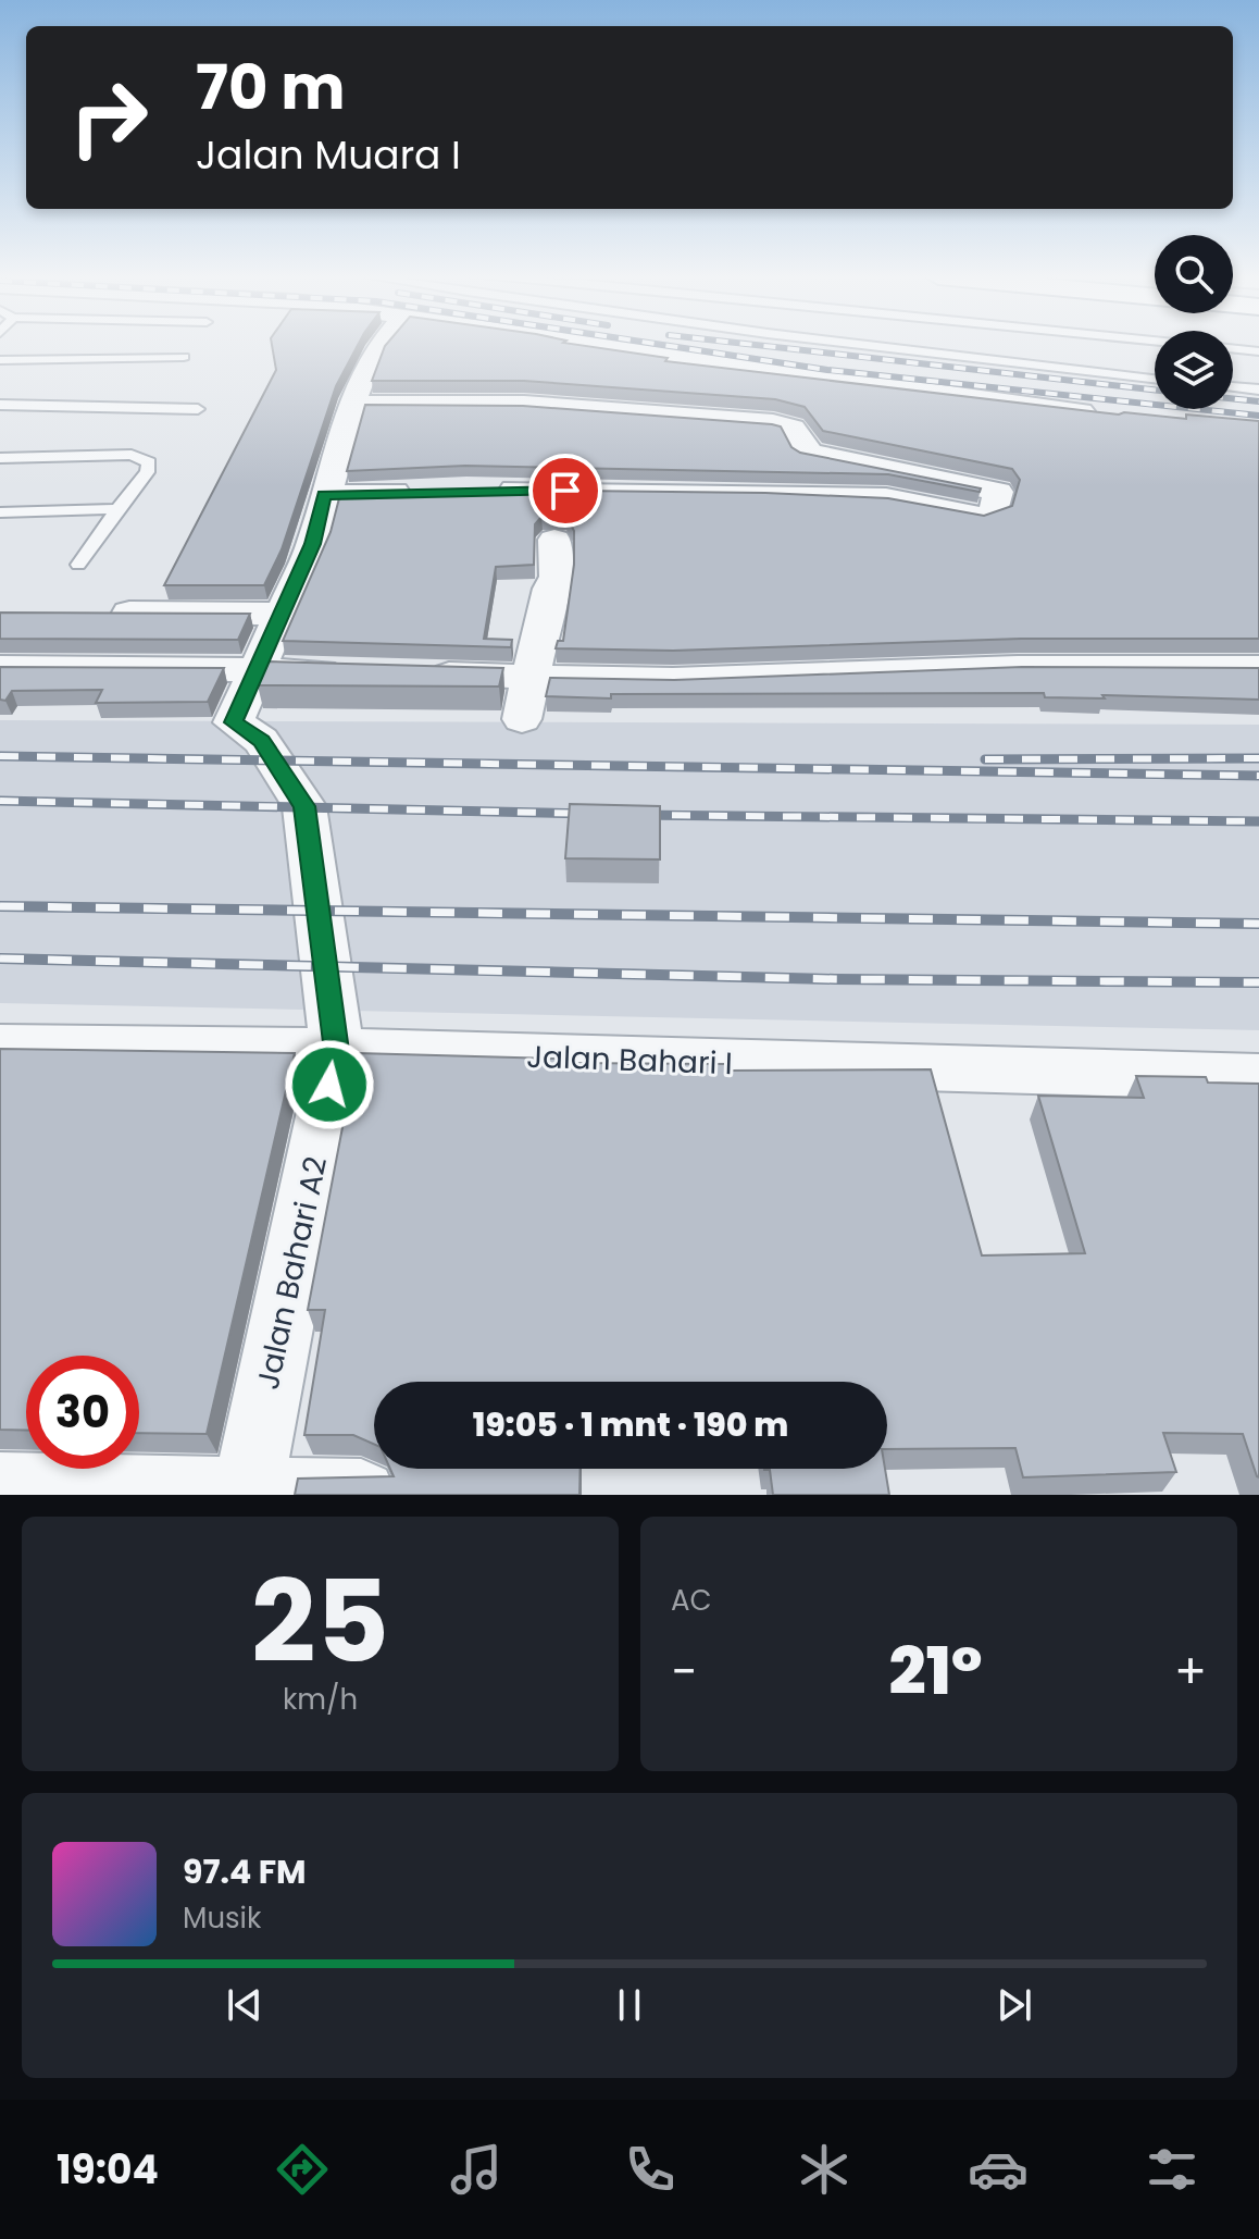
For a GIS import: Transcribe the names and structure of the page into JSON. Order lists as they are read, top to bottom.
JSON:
{
  "streets": {
    "street": ["Jalan Bahari I", "Jalan Bahari A2"]
  },
  "crossings": [
    ["Jalan Bahari I", "Jalan Bahari A2"]
  ],
  "page": {
    "turn": ["70 m", "Jalan Muara I"],
    "limit": "30",
    "trip": "19:05 · 1 mnt · 190 m",
    "tile": [
      ["25", "km/h"],
      "AC"
    ],
    "heat": ["−", "21°", "+"],
    "song": ["97.4 FM", "Musik"],
    "tabs": "19:04"
  }
}
